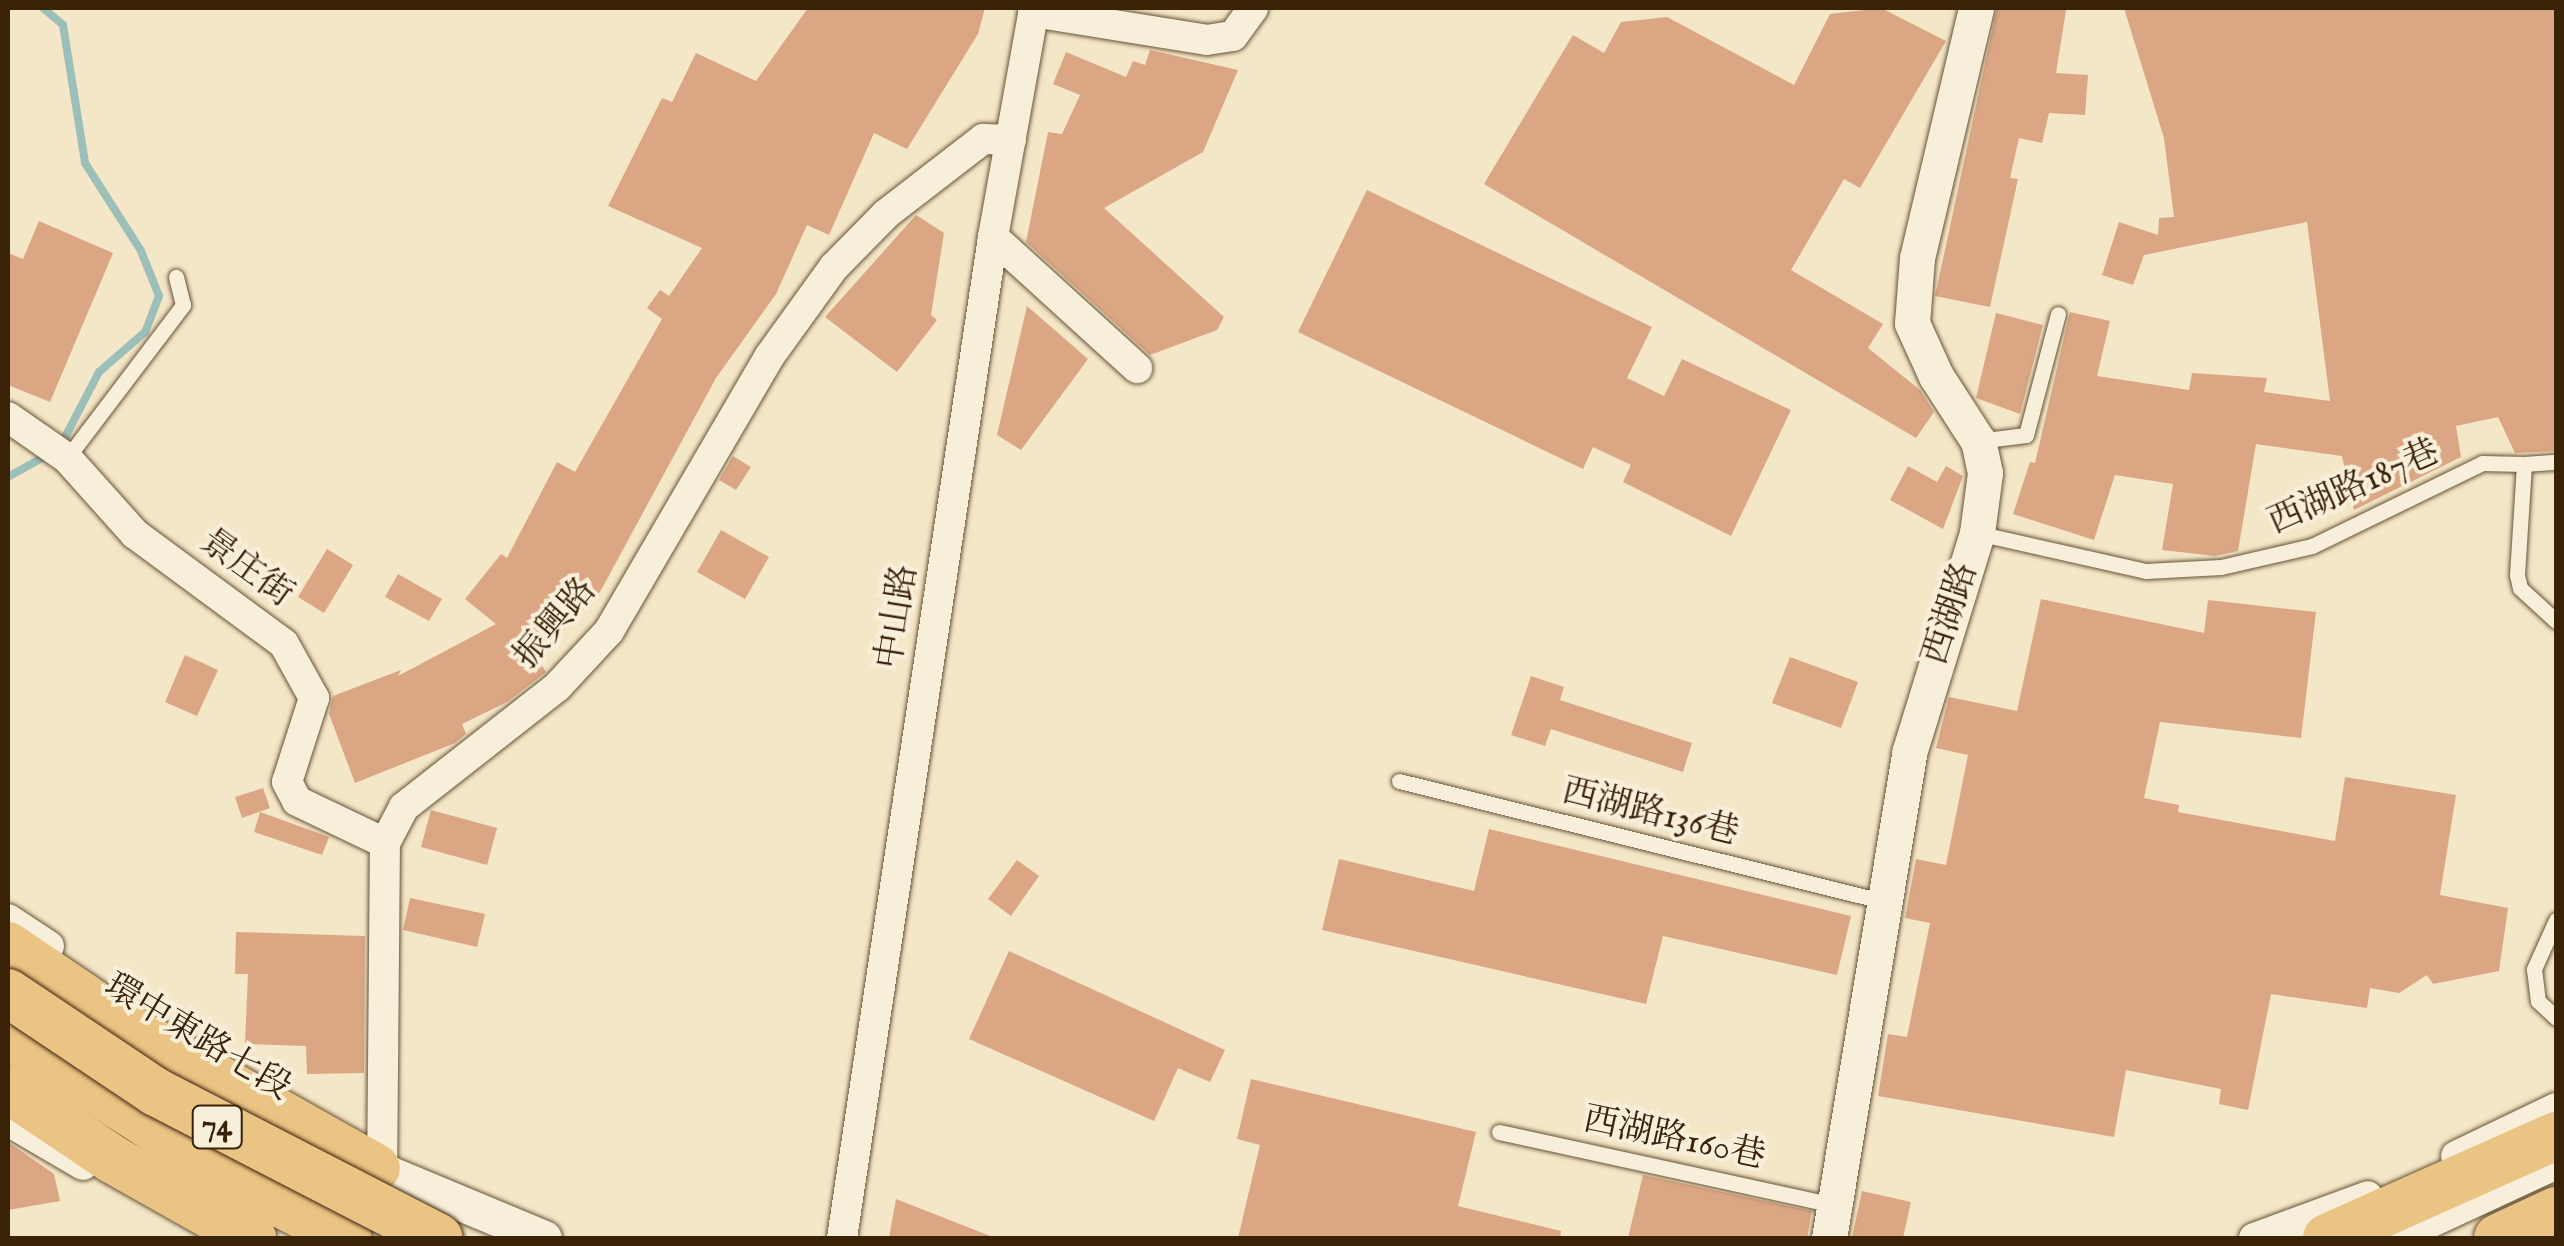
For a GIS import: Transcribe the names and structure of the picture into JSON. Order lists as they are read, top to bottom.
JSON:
{
  "streets": {
    "highway": ["74"],
    "street": [
      "景庄街",
      "西湖路",
      "中山路",
      "振興路",
      "環中東路七段"
    ],
    "lane": ["西湖路187巷", "西湖路136巷", "西湖路160巷"]
  },
  "crossings": [
    ["西湖路187巷", "西湖路"],
    ["景庄街", "振興路"],
    ["西湖路", "西湖路136巷"],
    ["西湖路", "西湖路160巷"],
    ["中山路", "振興路"]
  ]
}
